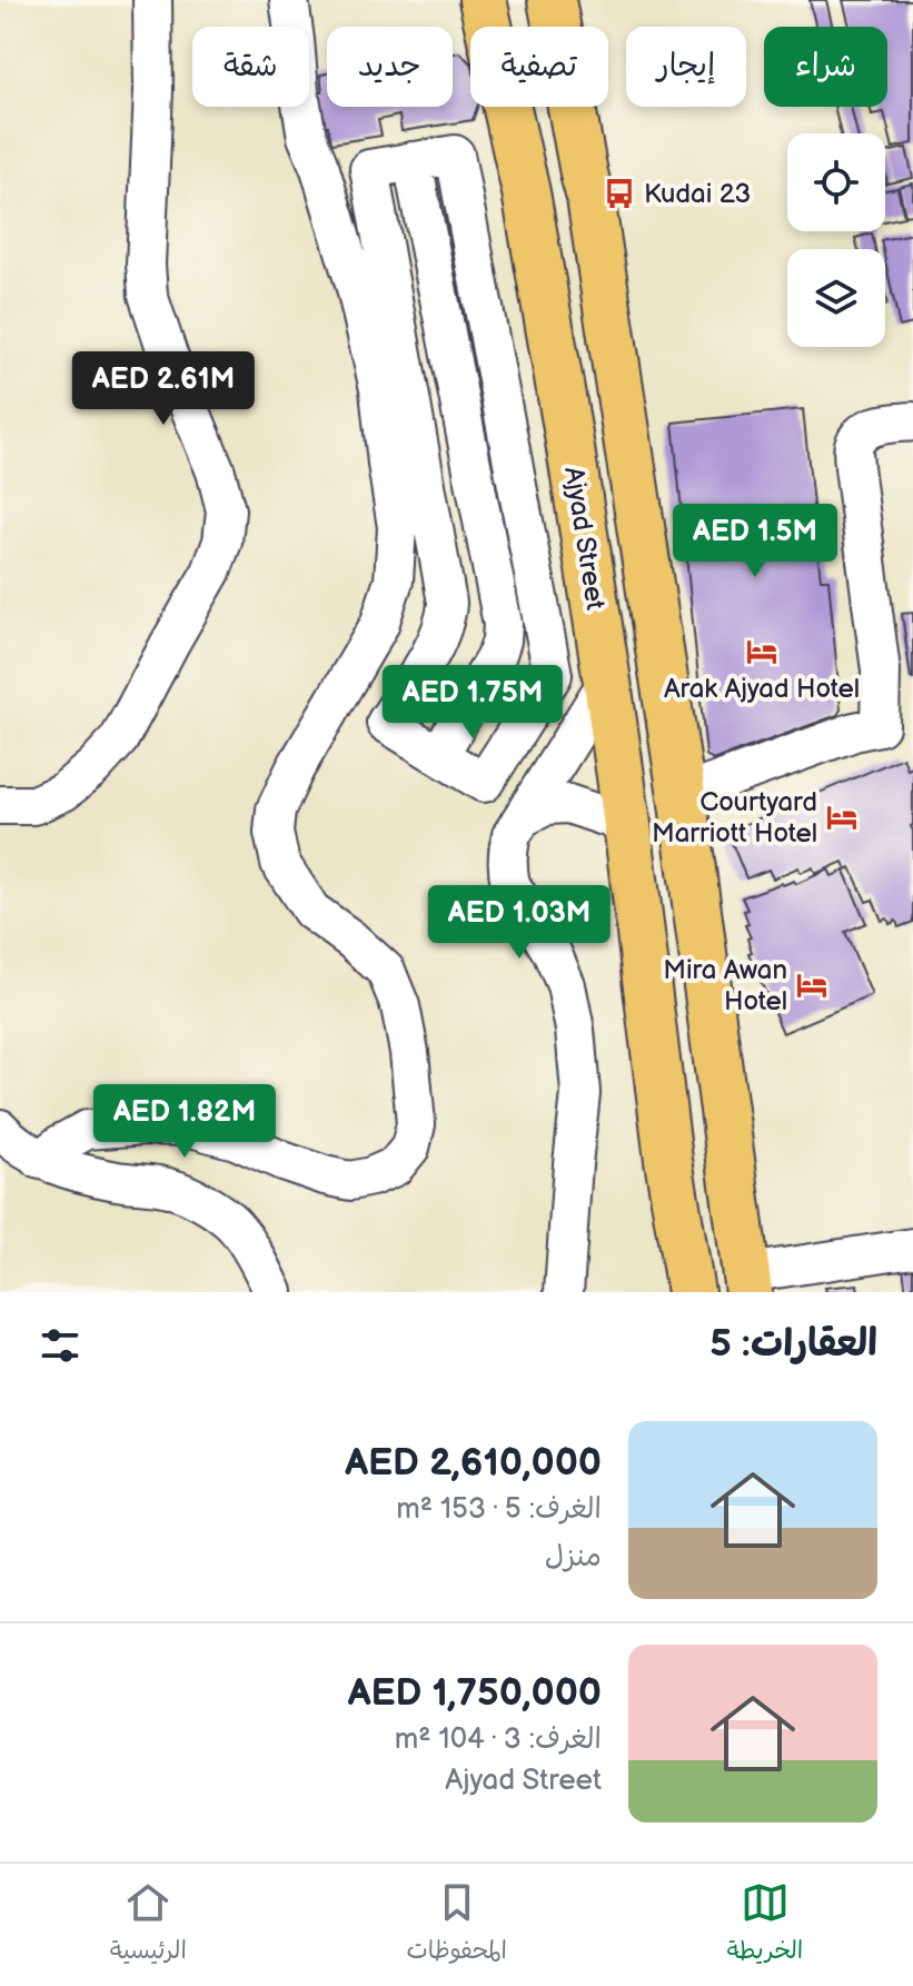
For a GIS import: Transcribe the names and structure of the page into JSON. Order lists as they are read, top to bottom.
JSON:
{
  "streets": {
    "main road": ["Ajyad Street"]
  },
  "places": {
    "bus stop": ["Kudai 23"],
    "hotel": ["Arak Ajyad Hotel", "Courtyard Marriott Hotel", "Mira Awan Hotel"]
  },
  "page": {
    "chip": [
      "شراء",
      "إيجار",
      "تصفية",
      "جديد",
      "شقة"
    ],
    "price": [
      "AED 2.61M",
      "AED 1.5M",
      "AED 1.75M",
      "AED 1.03M",
      "AED 1.82M"
    ],
    "heading": "العقارات: 5",
    "list": [
      {
        "name": "AED 2,610,000",
        "note": "الغرف: 5 · 153 m² · منزل"
      },
      {
        "name": "AED 1,750,000",
        "note": "الغرف: 3 · 104 m² · Ajyad Street"
      }
    ],
    "tabs": ["الخريطة", "المحفوظات", "الرئيسية"]
  }
}
